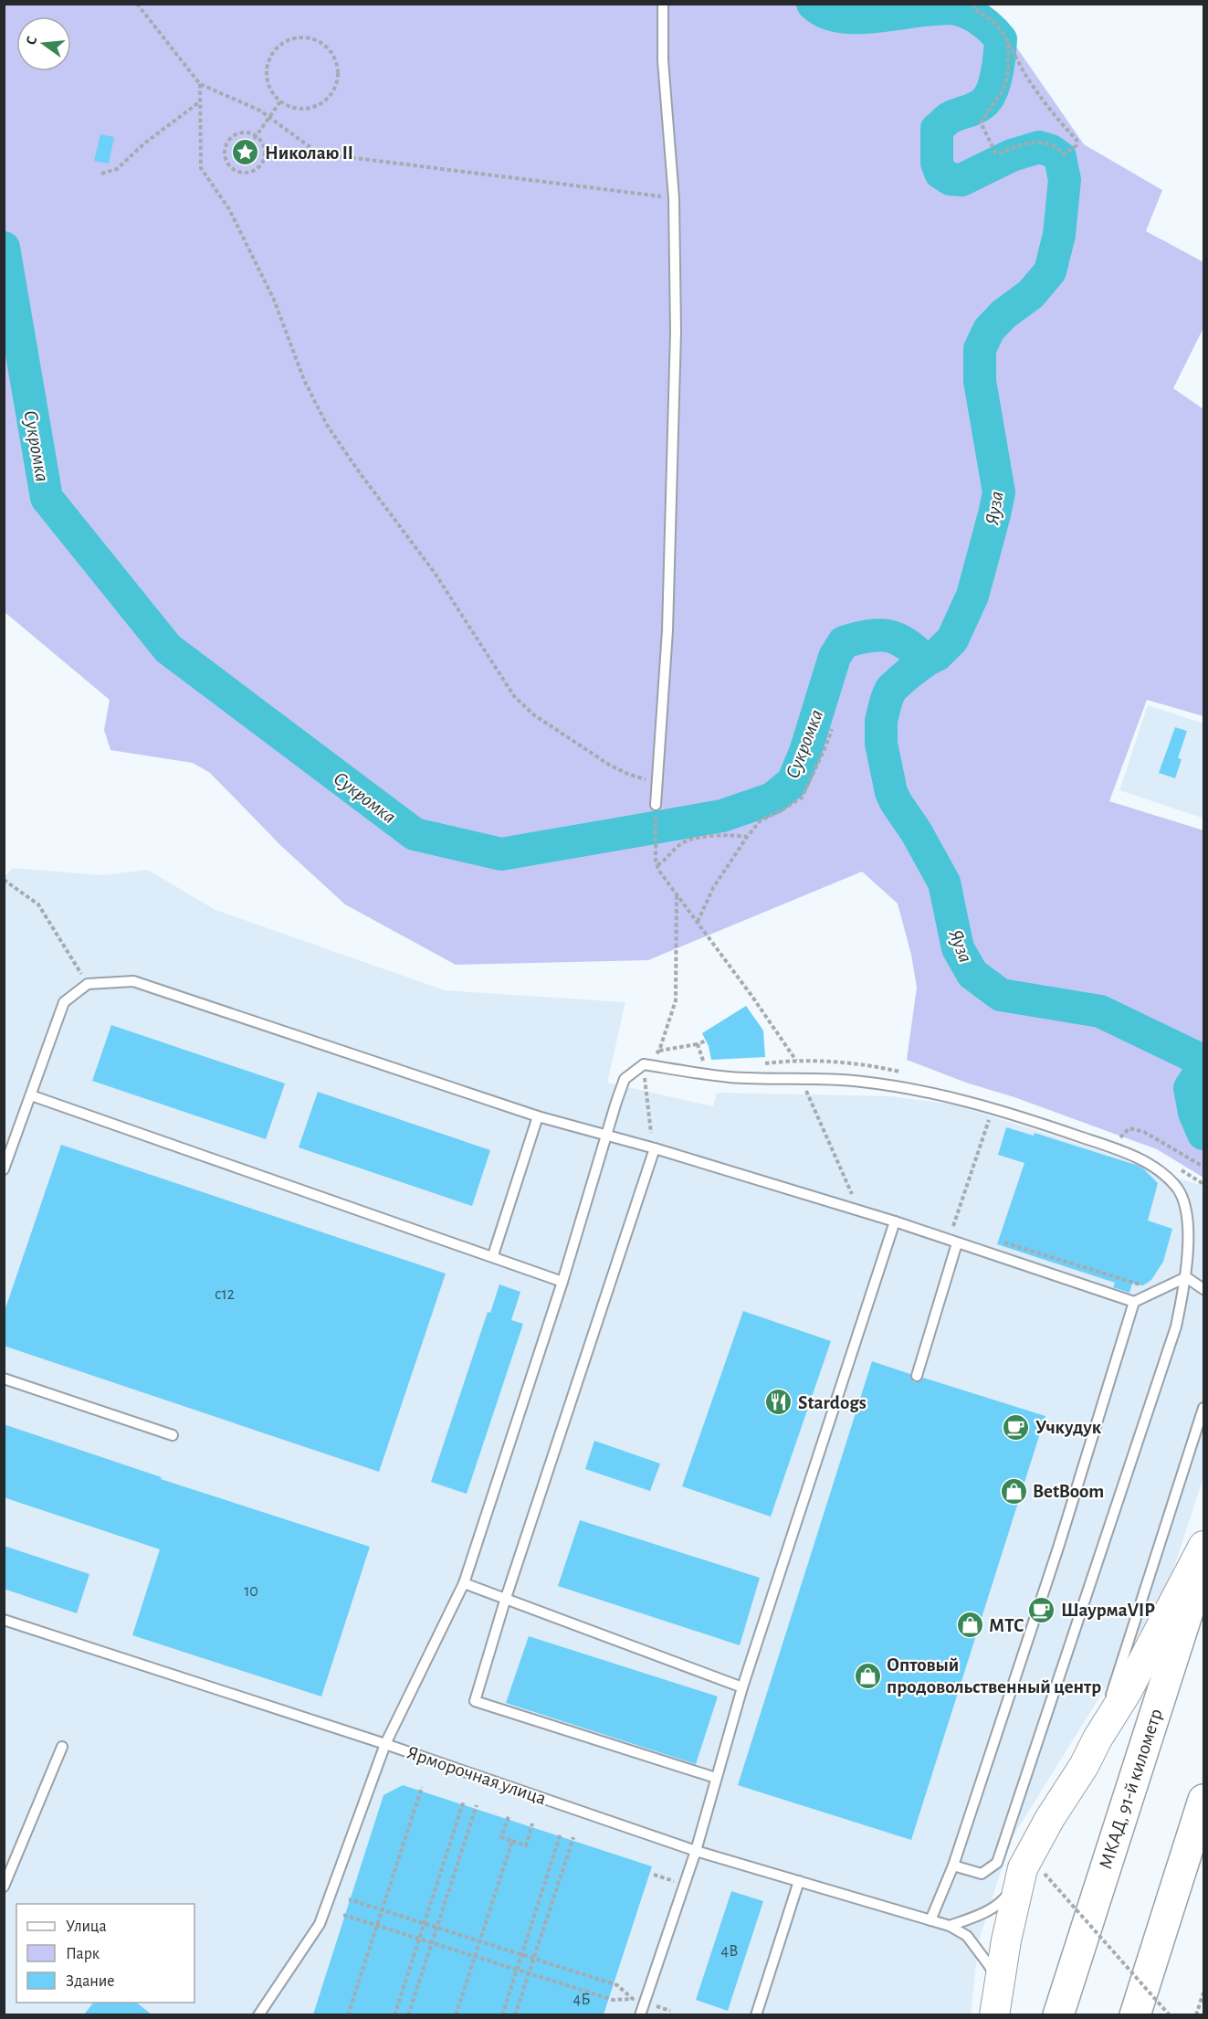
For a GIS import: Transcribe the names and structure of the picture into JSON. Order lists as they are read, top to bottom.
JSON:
{
  "streets": {
    "highway": ["МКАД, 91-й километр"],
    "lane": ["Ярморочная улица"]
  },
  "water": ["Сукромка", "Яуза"],
  "places": {
    "place": ["Николаю II"],
    "restaurant": ["Stardogs"],
    "cafe": ["Учкудук", "ШаурмаVIP"],
    "shop": ["BetBoom", "МТС", "Оптовый продовольственный центр"]
  },
  "house_numbers": [
    "с12",
    "10",
    "4В",
    "4Б"
  ],
  "legend": ["Улица", "Парк", "Здание"],
  "north": "left"
}
